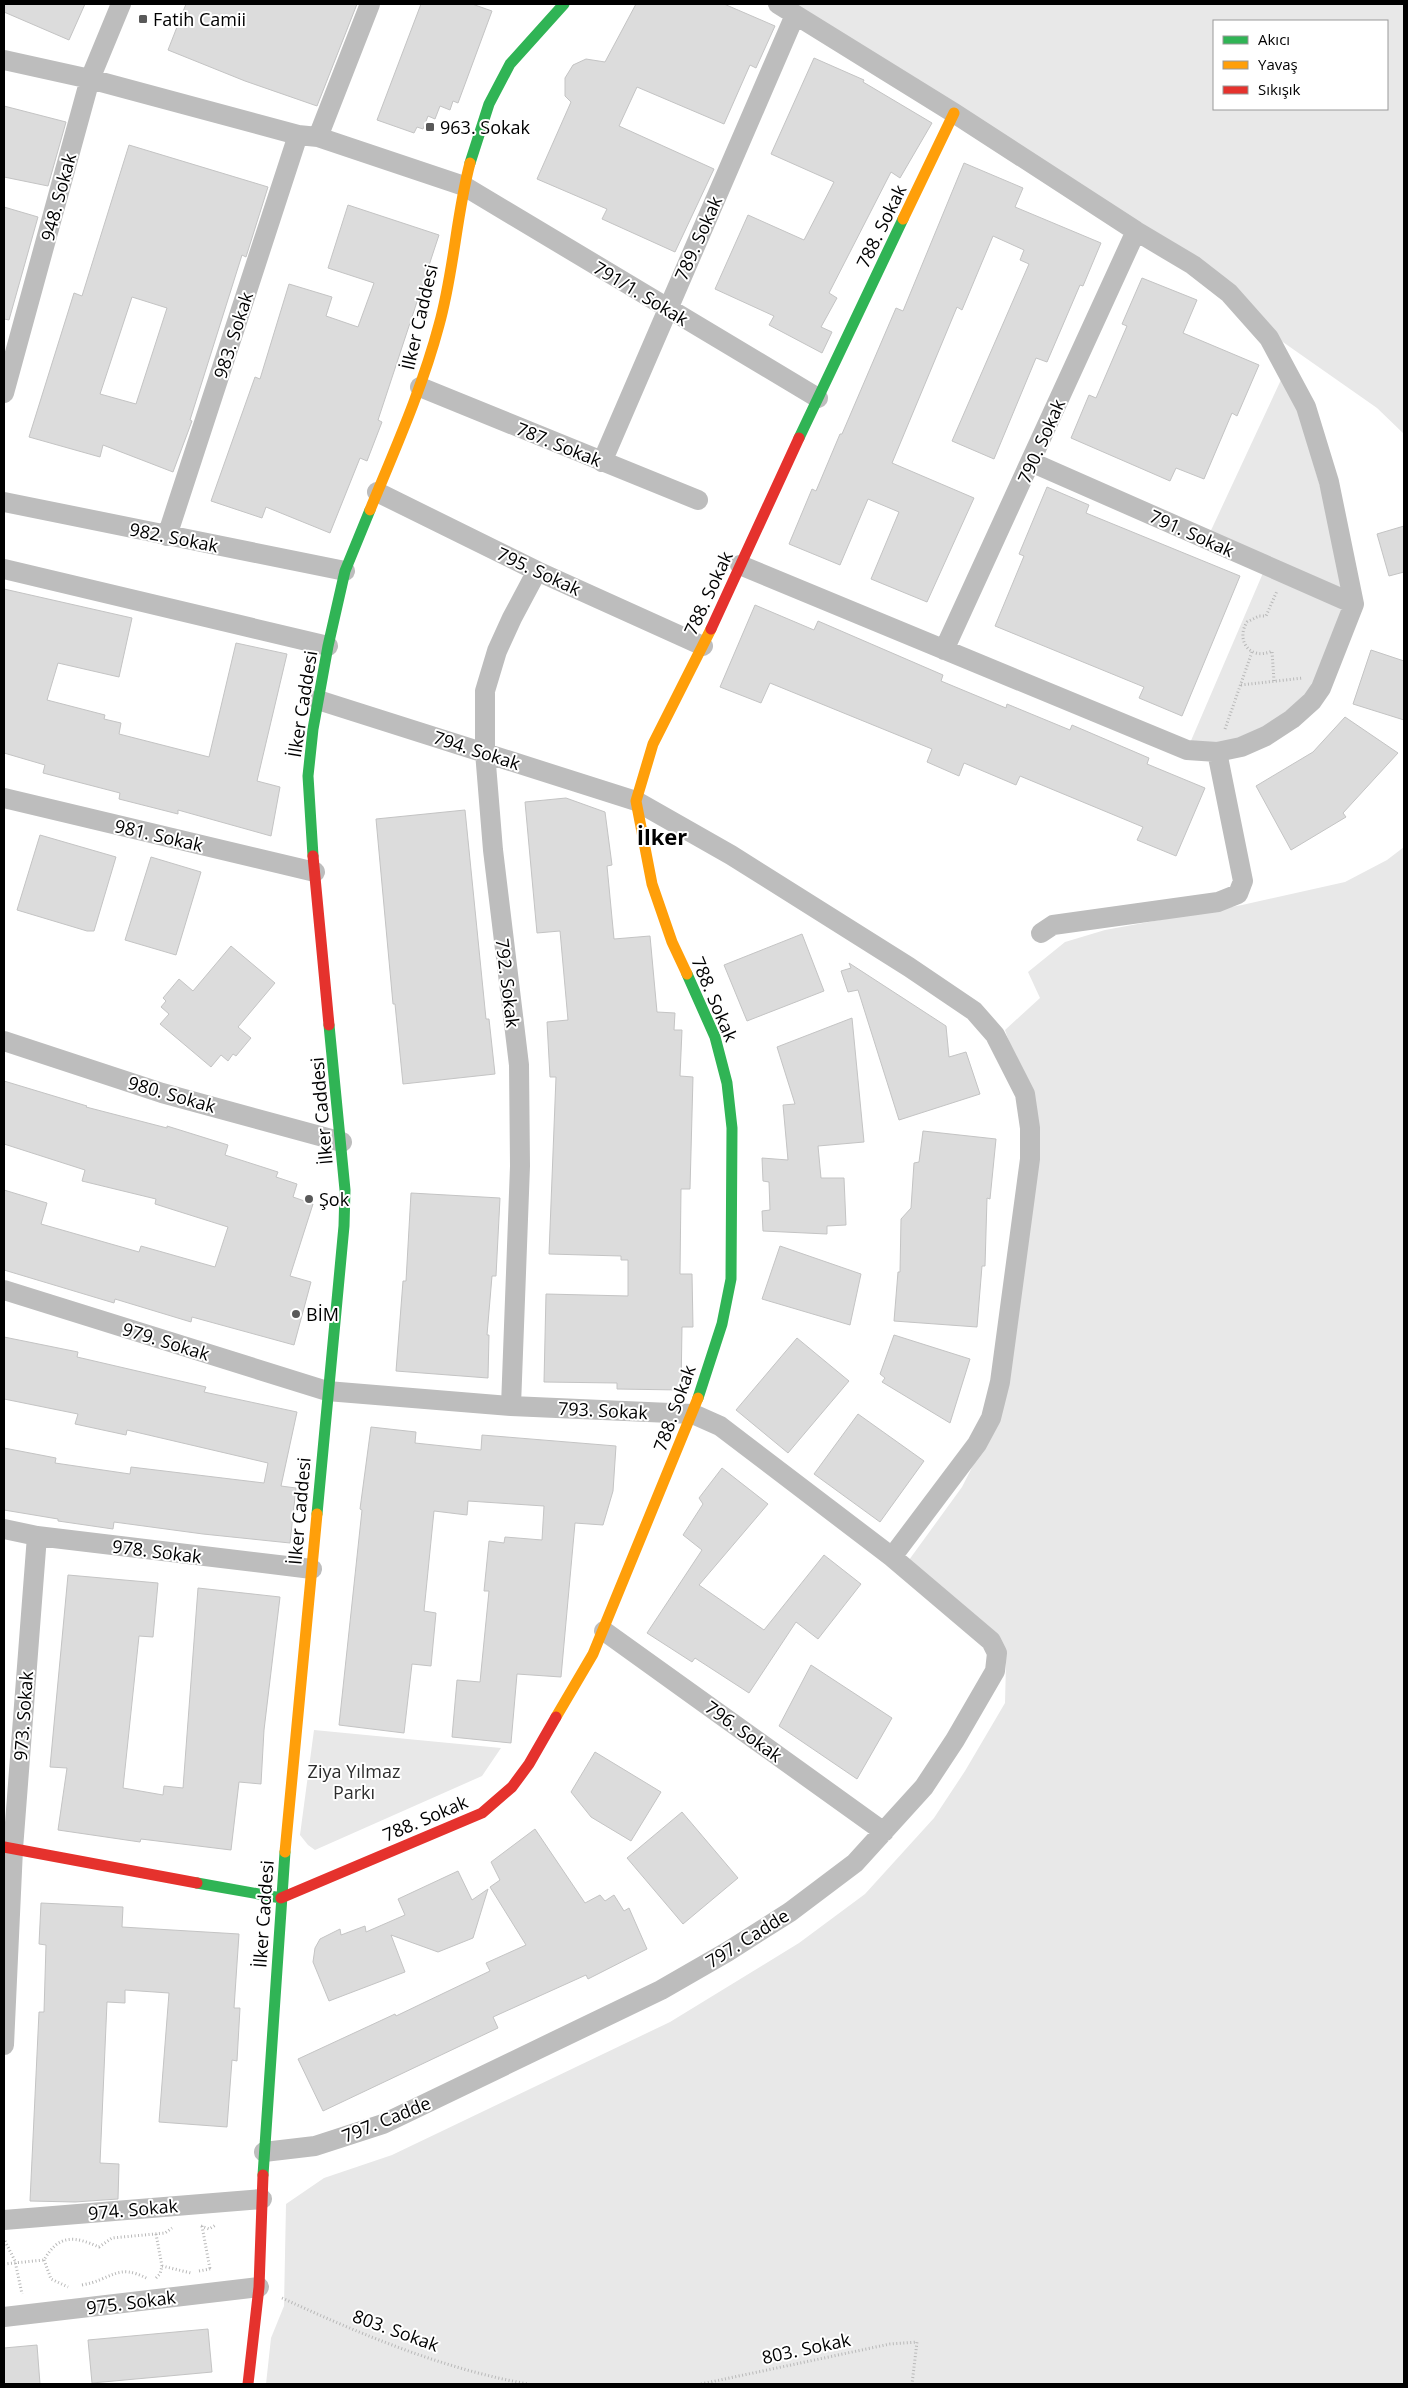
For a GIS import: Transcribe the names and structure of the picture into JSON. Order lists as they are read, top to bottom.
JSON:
{
  "streets": {
    "main road": ["788. Sokak", "İlker Caddesi"],
    "street": [
      "948. Sokak",
      "789. Sokak",
      "791/1. Sokak",
      "983. Sokak",
      "790. Sokak",
      "787. Sokak",
      "791. Sokak",
      "982. Sokak",
      "795. Sokak",
      "794. Sokak",
      "981. Sokak",
      "792. Sokak",
      "980. Sokak",
      "979. Sokak",
      "793. Sokak",
      "978. Sokak",
      "973. Sokak",
      "796. Sokak",
      "797. Cadde",
      "974. Sokak",
      "975. Sokak"
    ],
    "path": ["803. Sokak"]
  },
  "crossings": [
    ["788. Sokak", "791/1. Sokak"],
    ["788. Sokak", "İlker Caddesi"],
    ["788. Sokak", "795. Sokak"],
    ["788. Sokak", "794. Sokak"],
    ["788. Sokak", "793. Sokak"],
    ["788. Sokak", "796. Sokak"],
    ["789. Sokak", "791/1. Sokak"],
    ["789. Sokak", "787. Sokak"],
    ["791/1. Sokak", "İlker Caddesi"],
    ["İlker Caddesi", "787. Sokak"],
    ["İlker Caddesi", "982. Sokak"],
    ["İlker Caddesi", "795. Sokak"],
    ["İlker Caddesi", "794. Sokak"],
    ["İlker Caddesi", "981. Sokak"],
    ["İlker Caddesi", "980. Sokak"],
    ["İlker Caddesi", "979. Sokak"],
    ["İlker Caddesi", "793. Sokak"],
    ["İlker Caddesi", "978. Sokak"],
    ["İlker Caddesi", "797. Cadde"],
    ["İlker Caddesi", "974. Sokak"],
    ["İlker Caddesi", "975. Sokak"],
    ["İlker Caddesi", "803. Sokak"],
    ["983. Sokak", "982. Sokak"],
    ["790. Sokak", "791. Sokak"],
    ["795. Sokak", "792. Sokak"],
    ["794. Sokak", "792. Sokak"],
    ["794. Sokak", "793. Sokak"],
    ["794. Sokak", "797. Cadde"],
    ["792. Sokak", "793. Sokak"],
    ["979. Sokak", "793. Sokak"],
    ["793. Sokak", "797. Cadde"],
    ["978. Sokak", "973. Sokak"],
    ["796. Sokak", "797. Cadde"],
    ["975. Sokak", "803. Sokak"]
  ],
  "districts": ["İlker"],
  "parks": ["Ziya Yılmaz Parkı"],
  "places": {
    "transit": ["Fatih Camii", "963. Sokak"],
    "other": ["Şok", "BİM"]
  },
  "legend": ["Akıcı", "Yavaş", "Sıkışık"]
}
